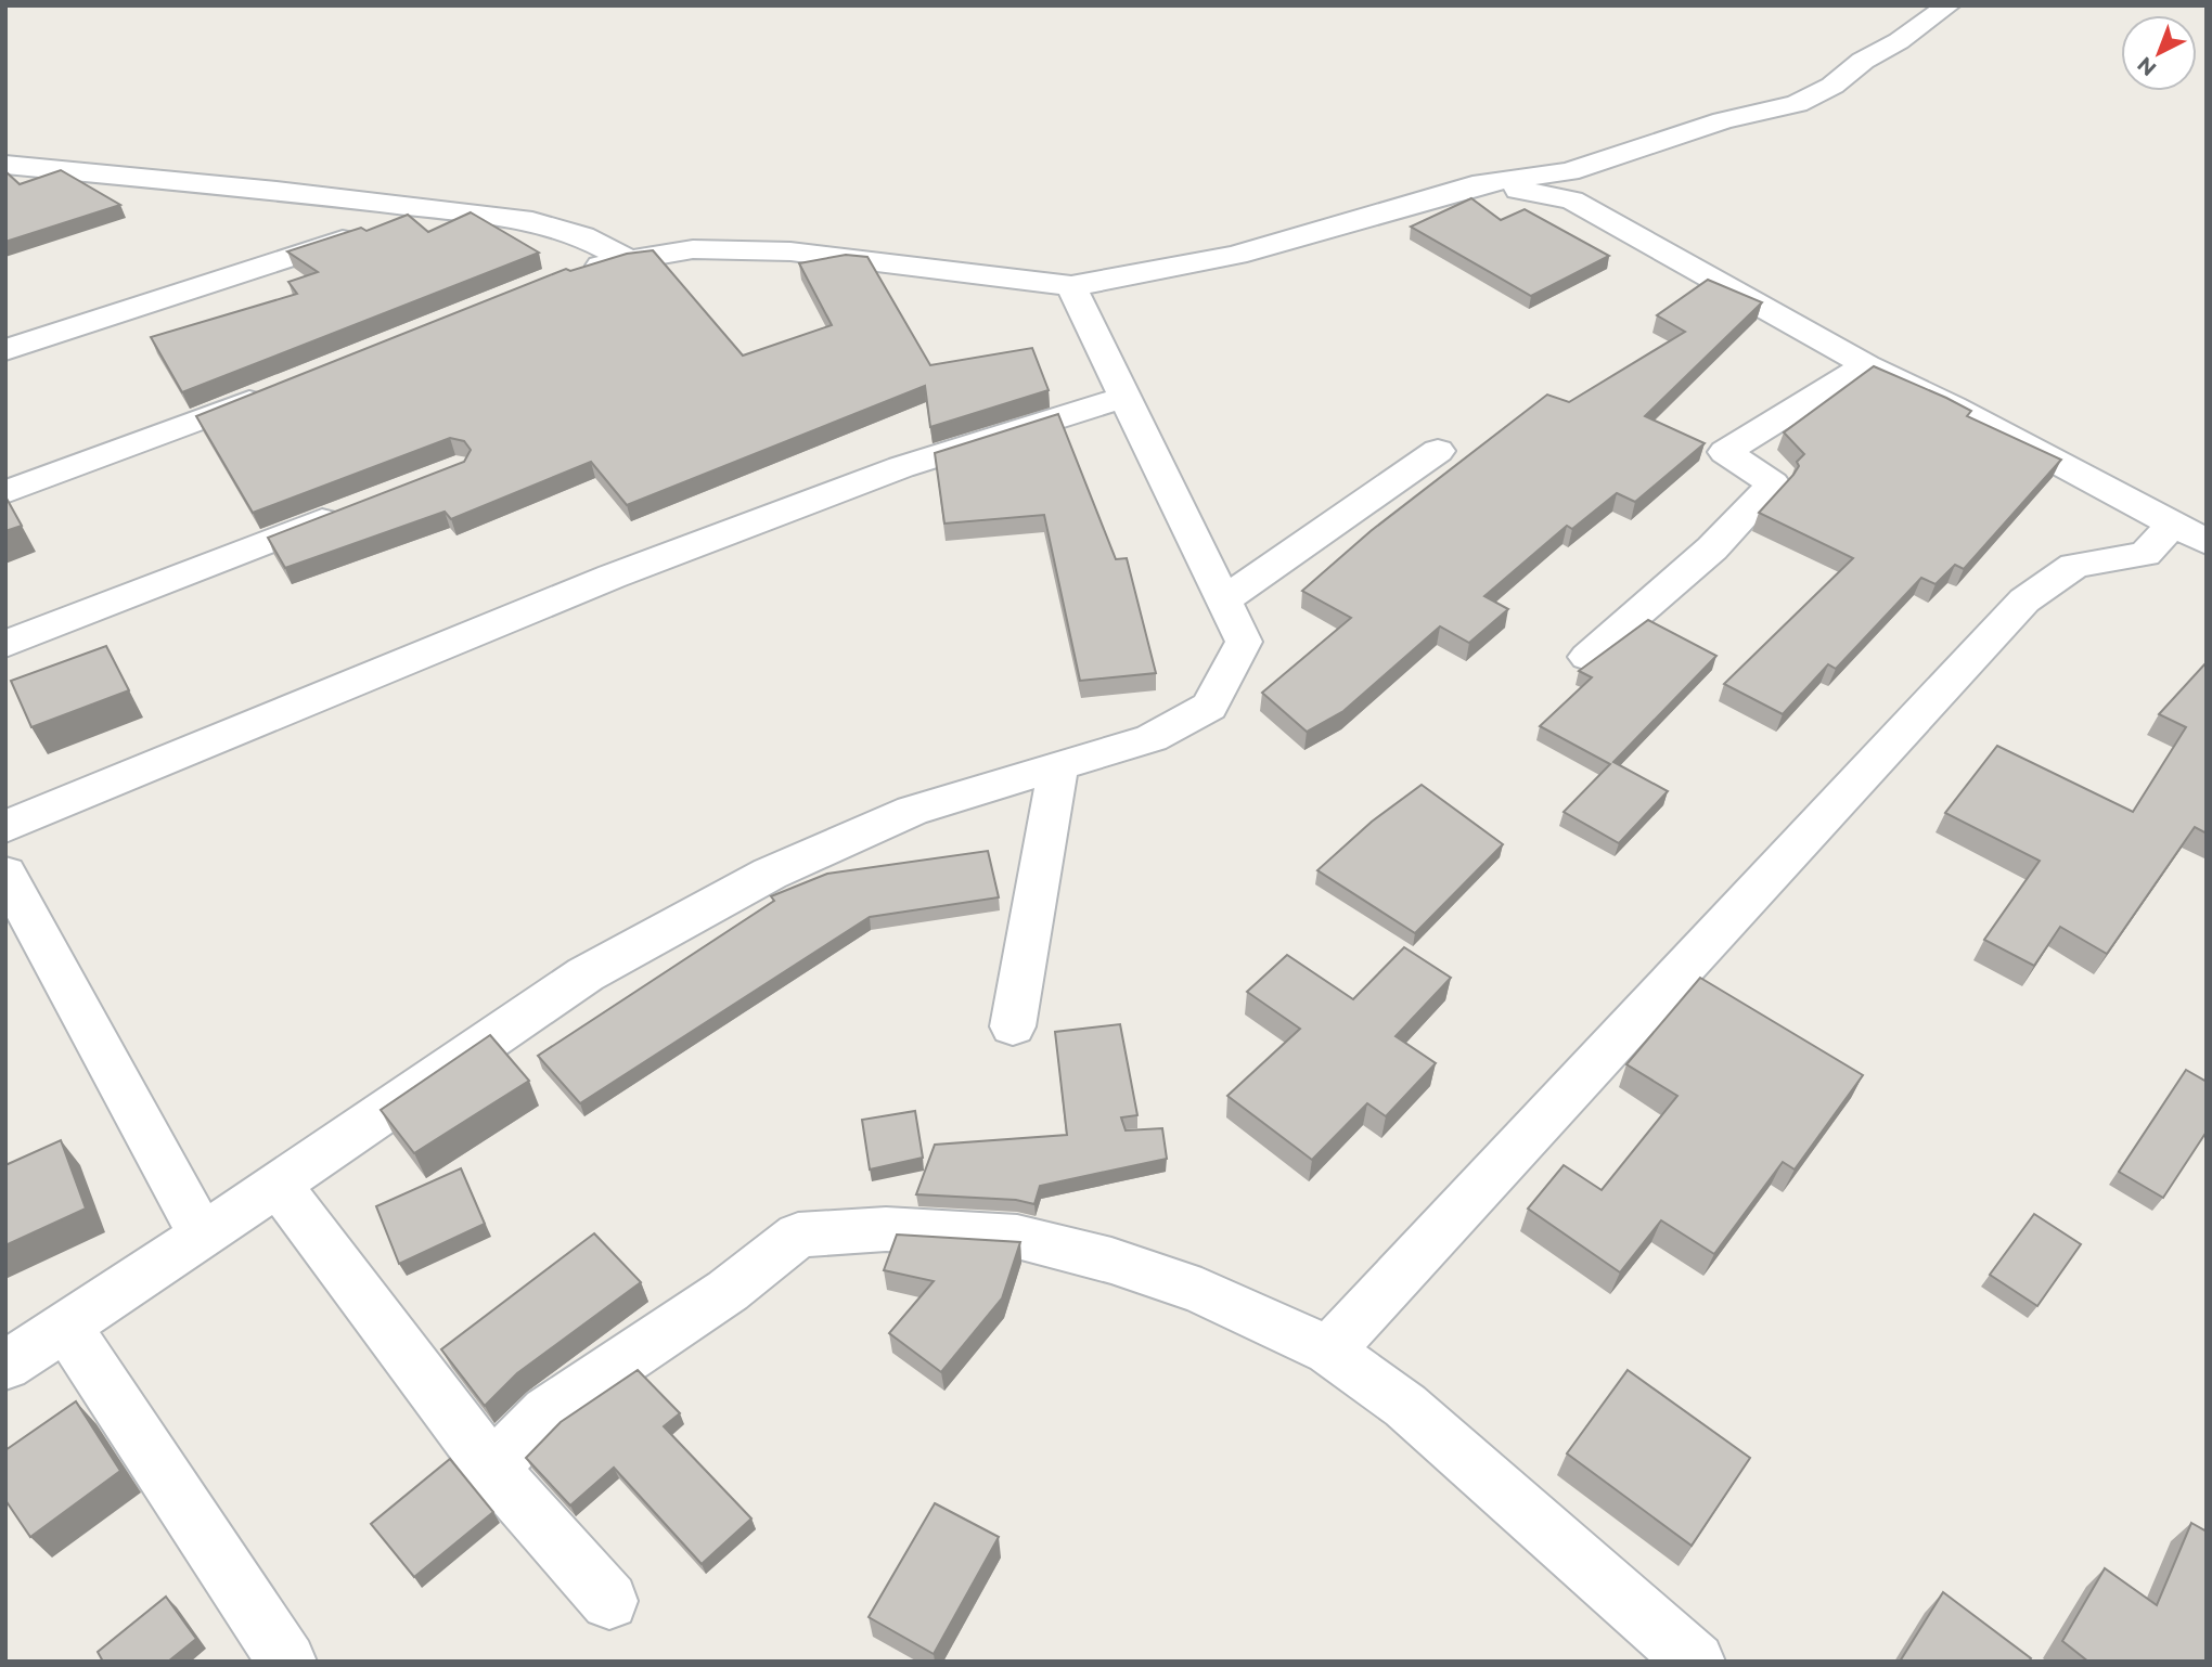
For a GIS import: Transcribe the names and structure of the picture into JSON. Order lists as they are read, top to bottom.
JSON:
{
  "north": "bottom left"
}
